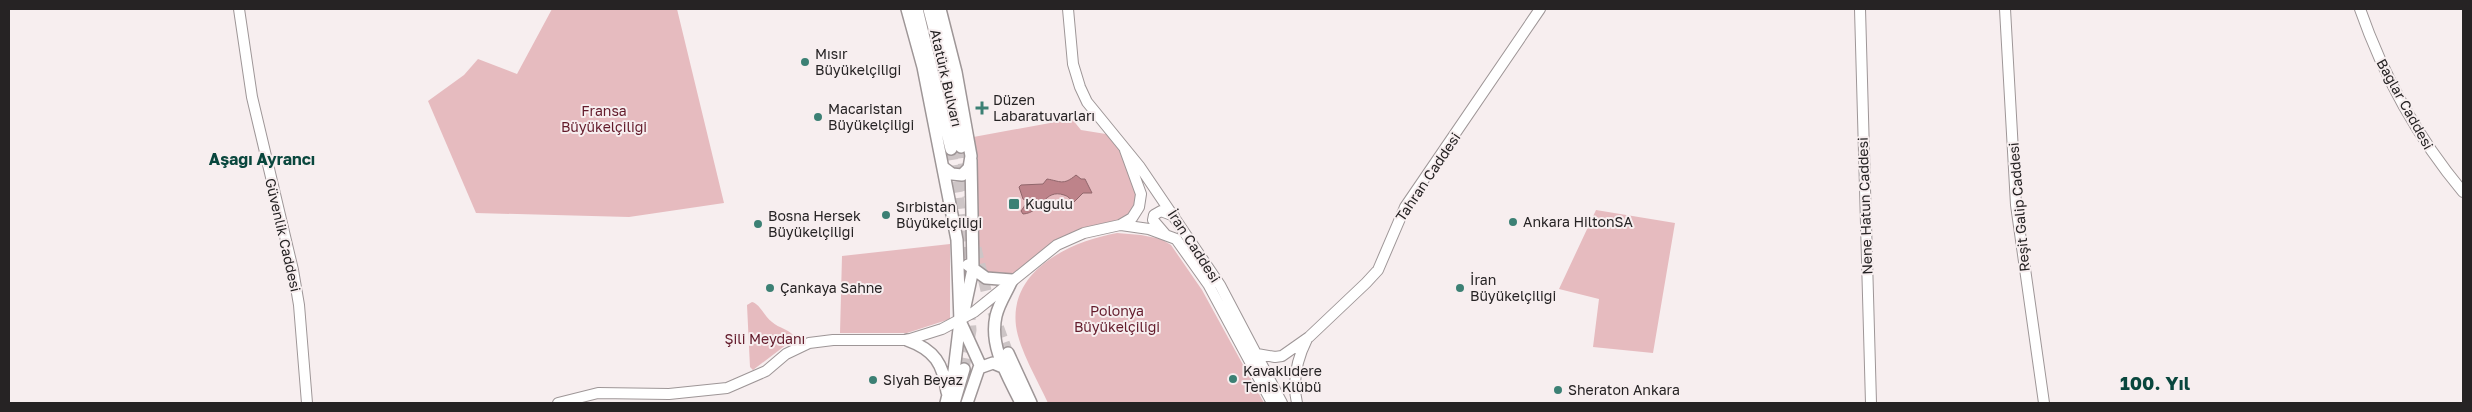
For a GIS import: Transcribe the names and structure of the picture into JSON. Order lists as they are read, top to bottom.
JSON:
{
  "streets": {
    "main road": [
      "Atatürk Bulvarı",
      "Bağlar Caddesi",
      "Tahran Caddesi",
      "Nene Hatun Caddesi",
      "Reşit Galip Caddesi",
      "Güvenlik Caddesi",
      "İran Caddesi"
    ]
  },
  "crossings": [
    ["Tahran Caddesi", "İran Caddesi"]
  ],
  "districts": ["Aşağı Ayrancı", "100. Yıl"],
  "parks": ["Fransa Büyükelçiliği", "Polonya Büyükelçiliği", "Şili Meydanı"],
  "places": {
    "other": [
      "Mısır Büyükelçiliği",
      "Macaristan Büyükelçiliği",
      "Sırbistan Büyükelçiliği",
      "Ankara HiltonSA",
      "Bosna Hersek Büyükelçiliği",
      "Çankaya Sahne",
      "İran Büyükelçiliği",
      "Kavaklıdere Tenis Klübü",
      "Siyah Beyaz",
      "Sheraton Ankara"
    ],
    "health": ["Düzen Labaratuvarları"],
    "transit": ["Kuğulu"]
  }
}
